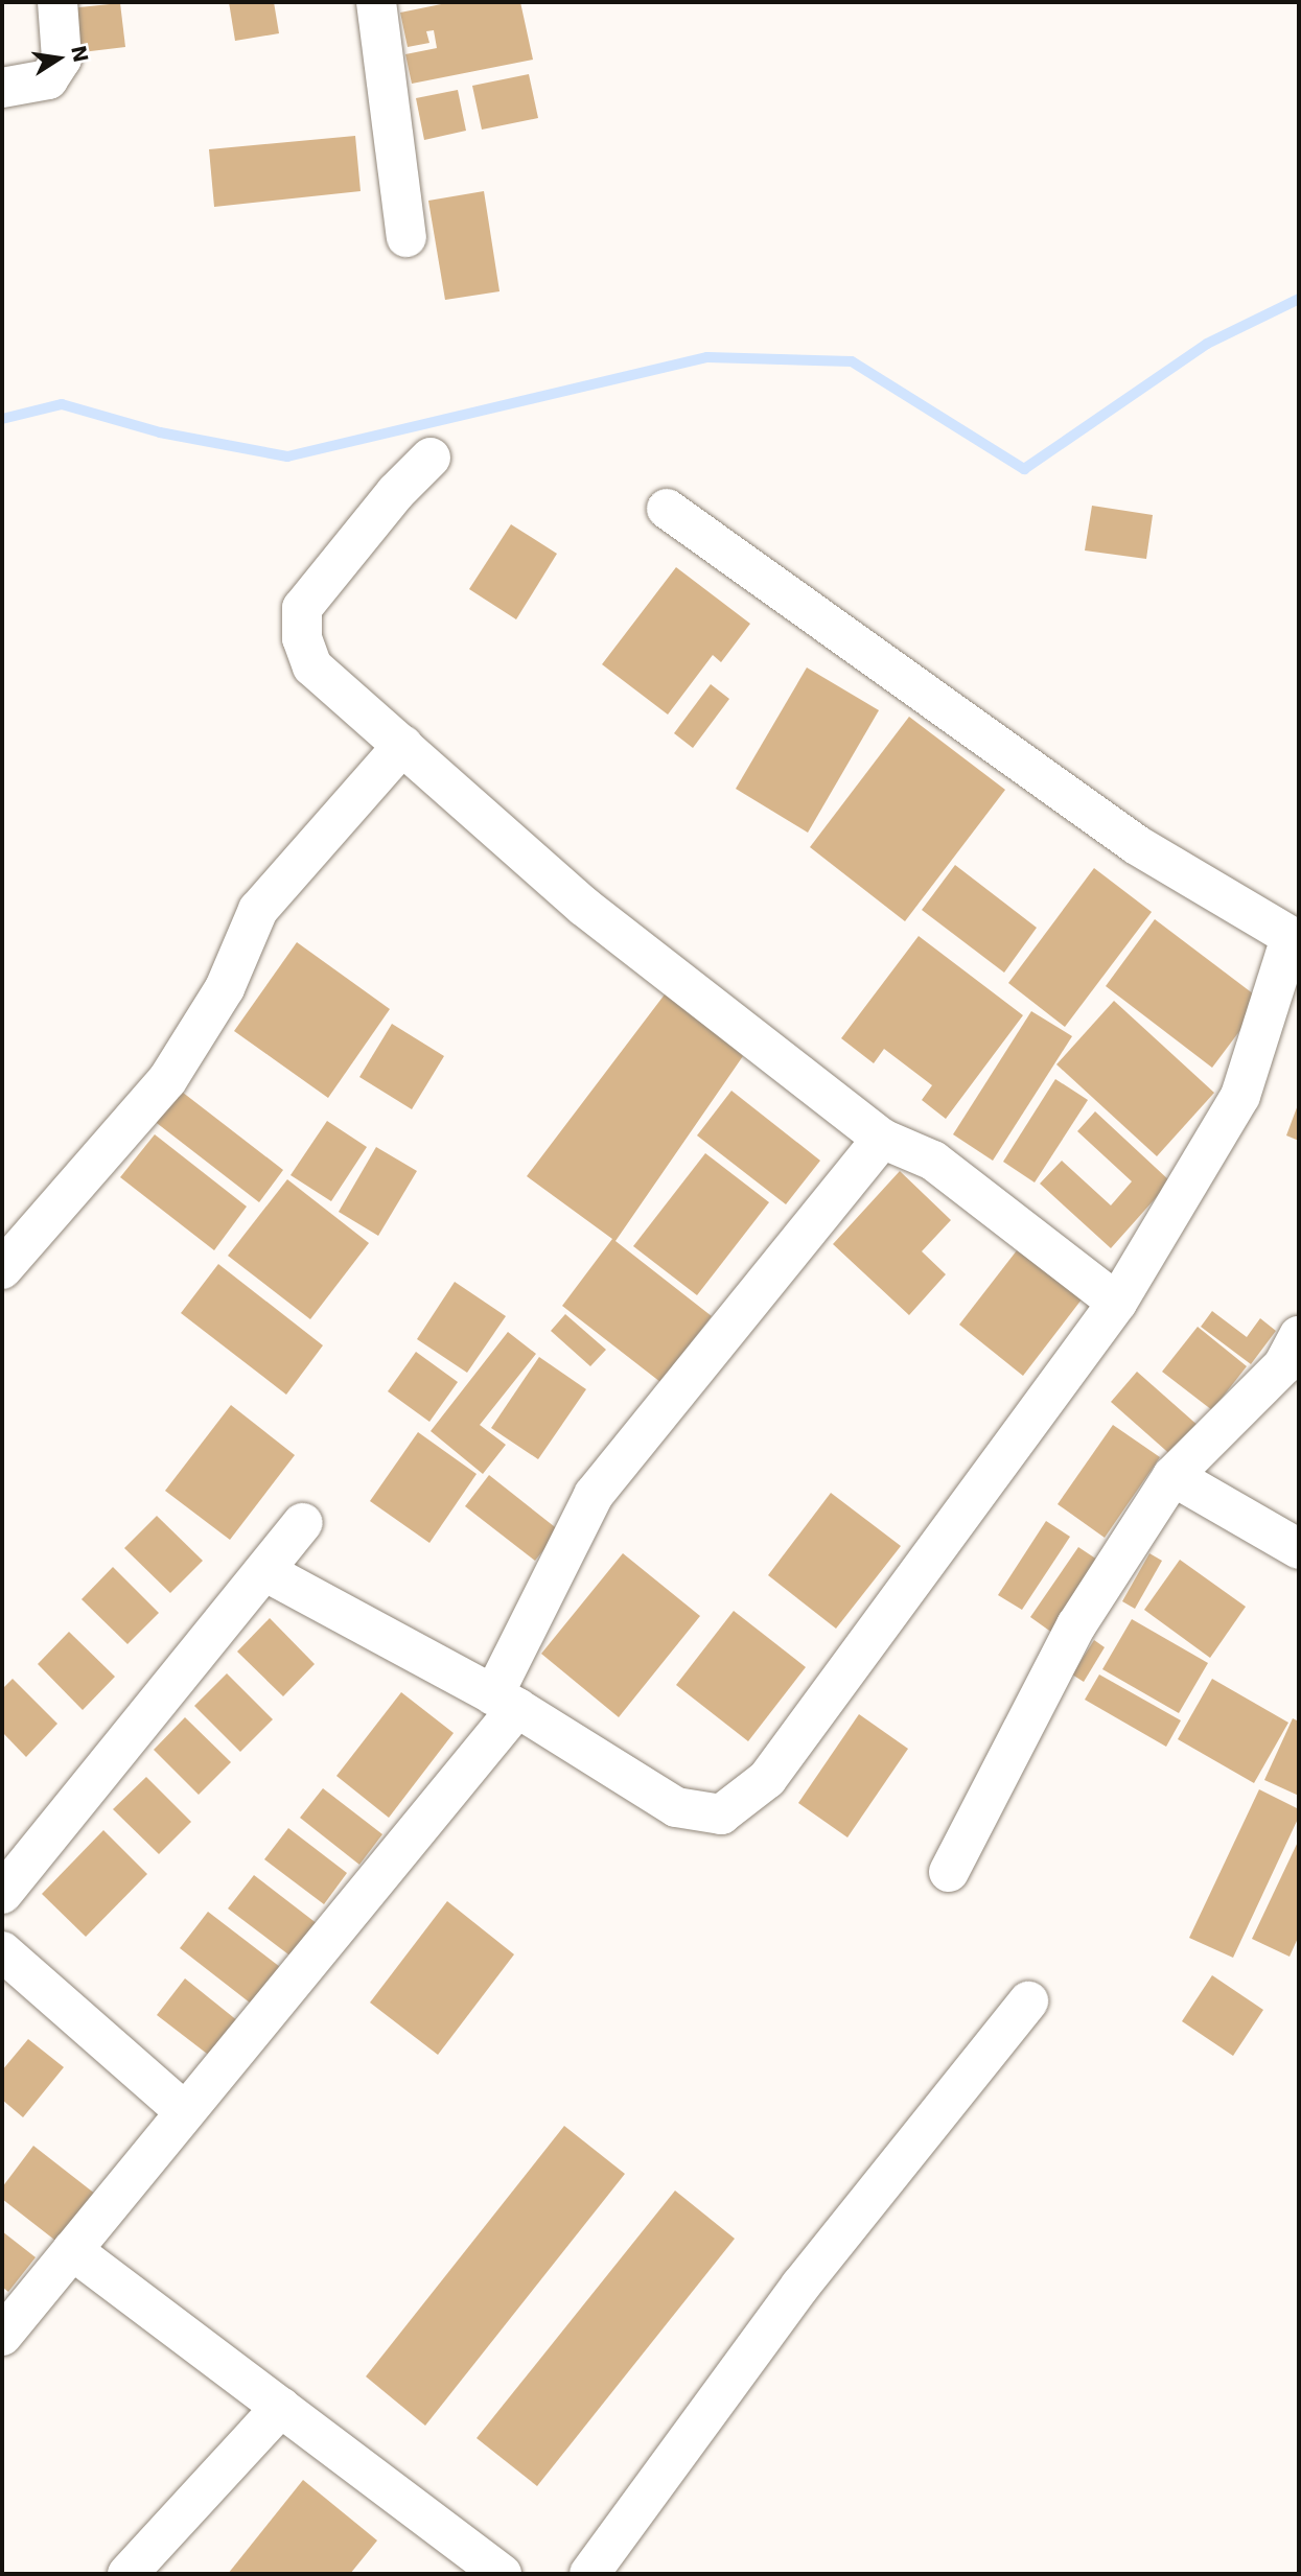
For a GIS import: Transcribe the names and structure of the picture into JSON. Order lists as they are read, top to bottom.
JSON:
{
  "north": "right"
}
